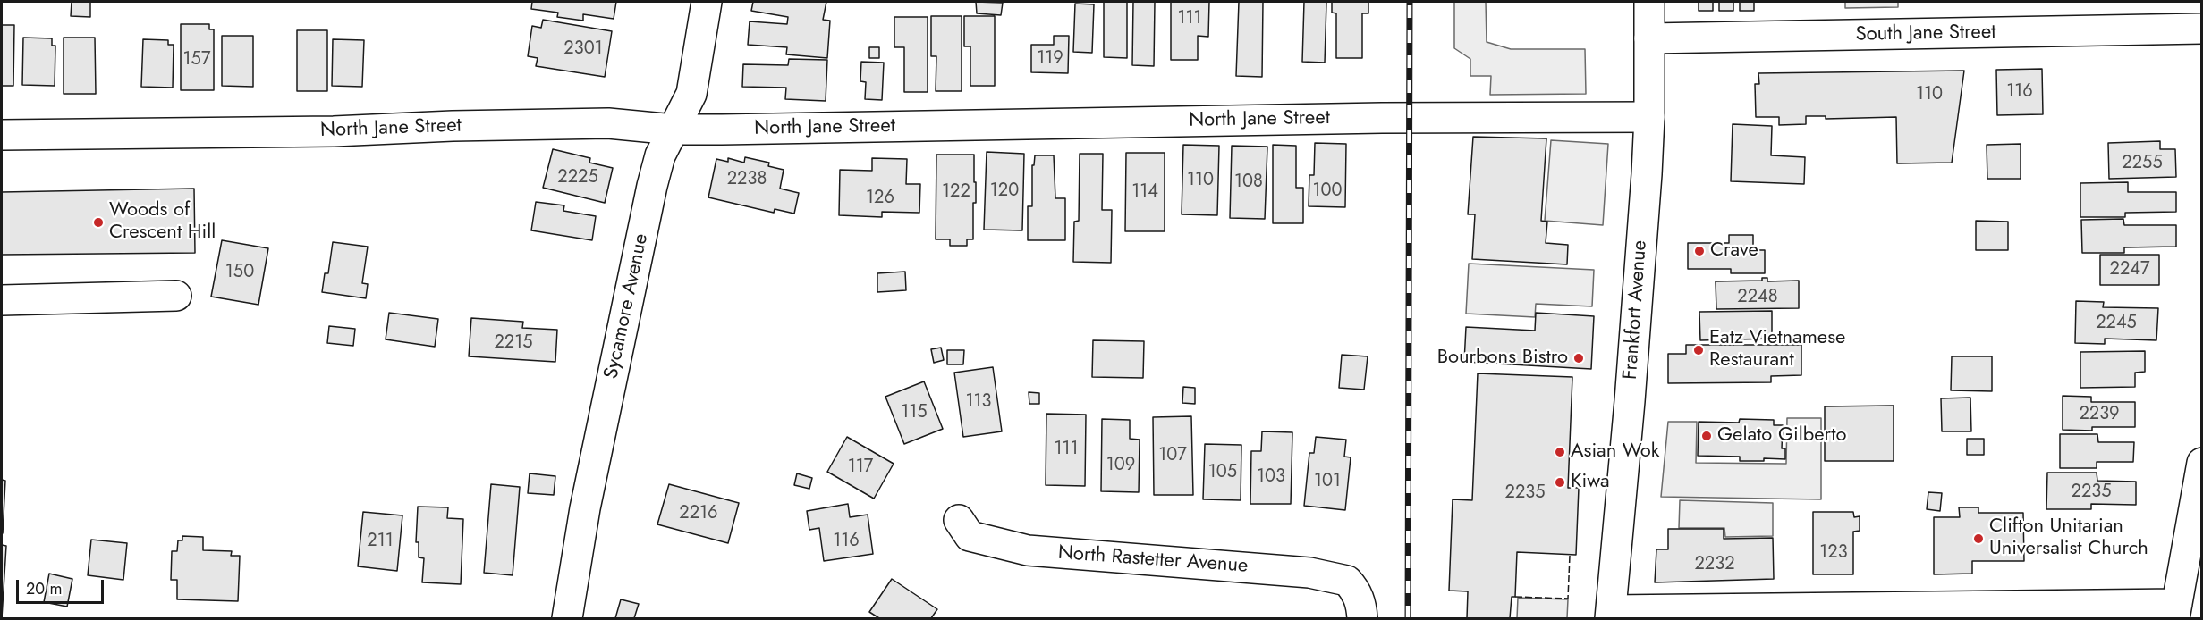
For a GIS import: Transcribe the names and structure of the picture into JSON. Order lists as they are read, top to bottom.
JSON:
{
  "streets": {
    "street": [
      "South Jane Street",
      "North Jane Street",
      "Sycamore Avenue",
      "Frankfort Avenue",
      "North Rastetter Avenue"
    ]
  },
  "crossings": [
    ["South Jane Street", "Frankfort Avenue"],
    ["North Jane Street", "Sycamore Avenue"],
    ["North Jane Street", "Frankfort Avenue"]
  ],
  "places": [
    "Woods of Crescent Hill",
    "Crave",
    "Eatz Vietnamese Restaurant",
    "Bourbons Bistro",
    "Gelato Gilberto",
    "Asian Wok",
    "Kiwa",
    "Clifton Unitarian Universalist Church"
  ],
  "house_numbers": [
    "111",
    "2301",
    "119",
    "157",
    "116",
    "110",
    "2255",
    "2225",
    "2238",
    "110",
    "108",
    "120",
    "100",
    "122",
    "114",
    "126",
    "2247",
    "150",
    "2248",
    "2245",
    "2215",
    "113",
    "115",
    "2239",
    "111",
    "107",
    "109",
    "117",
    "105",
    "103",
    "101",
    "2235",
    "2235",
    "2216",
    "211",
    "116",
    "123",
    "2232"
  ],
  "scale_bar": "20 m"
}
